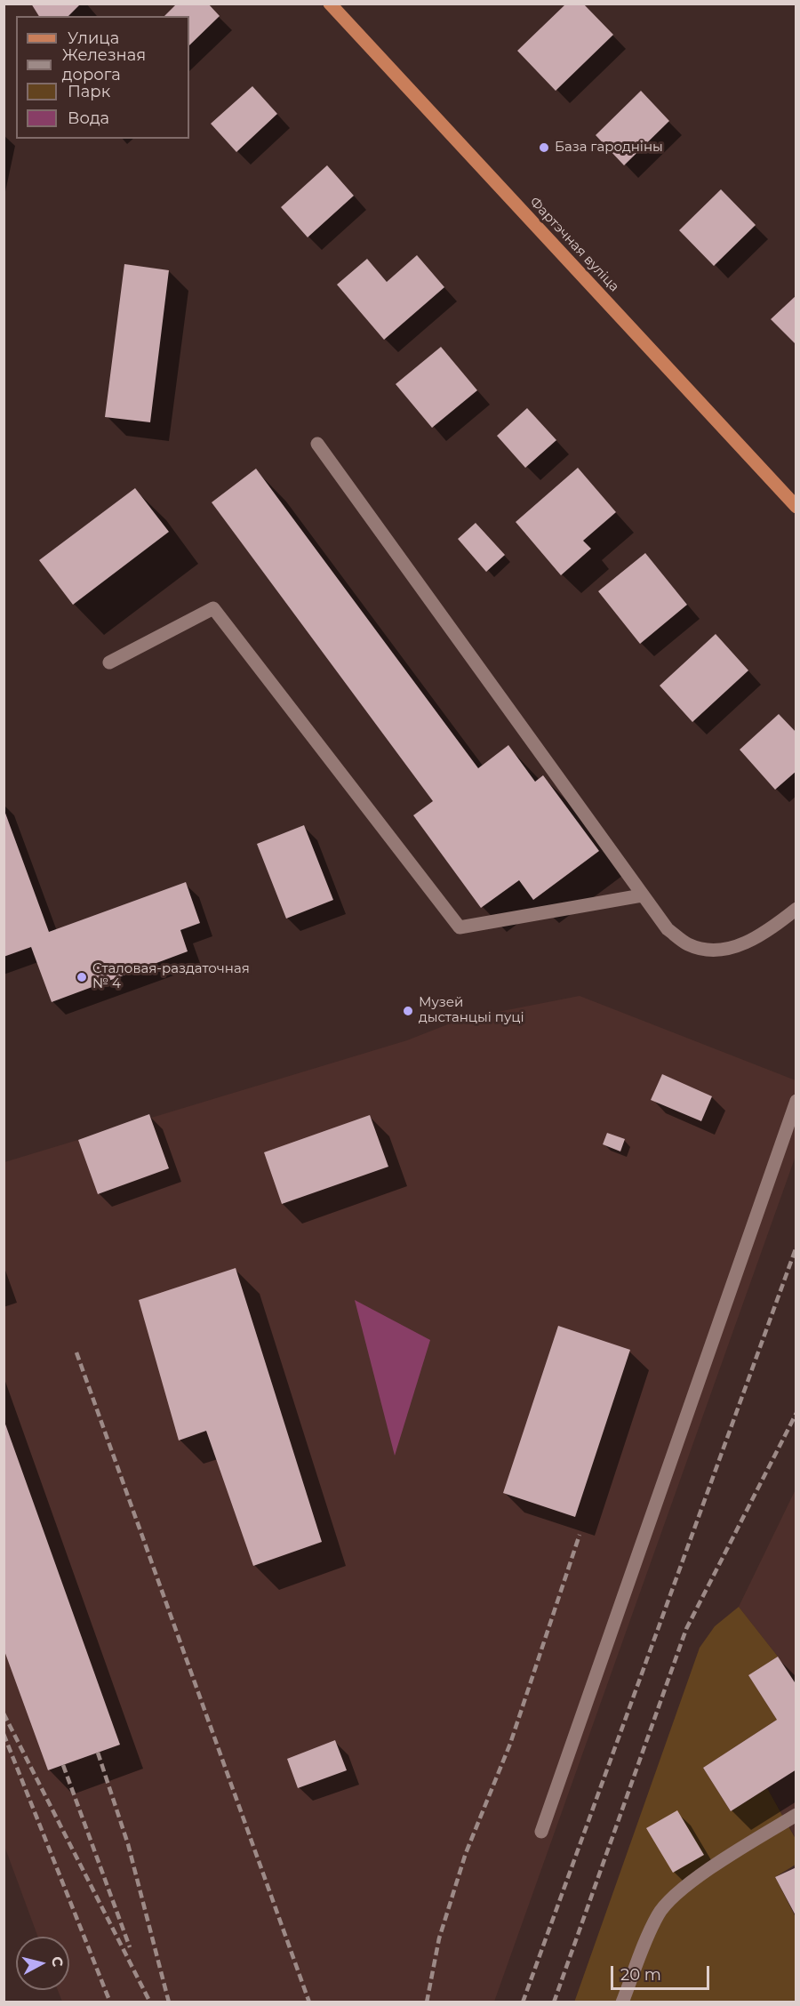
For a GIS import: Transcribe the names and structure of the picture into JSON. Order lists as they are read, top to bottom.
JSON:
{
  "streets": {
    "main road": ["Фартэчная вуліца"]
  },
  "places": ["База гародніны", "Сталовая-раздаточная № 4", "Музей дыстанцыі пуці"],
  "legend": [
    "Улица",
    "Железная дорога",
    "Парк",
    "Вода"
  ],
  "scale_bar": "20 m",
  "north": "right"
}
